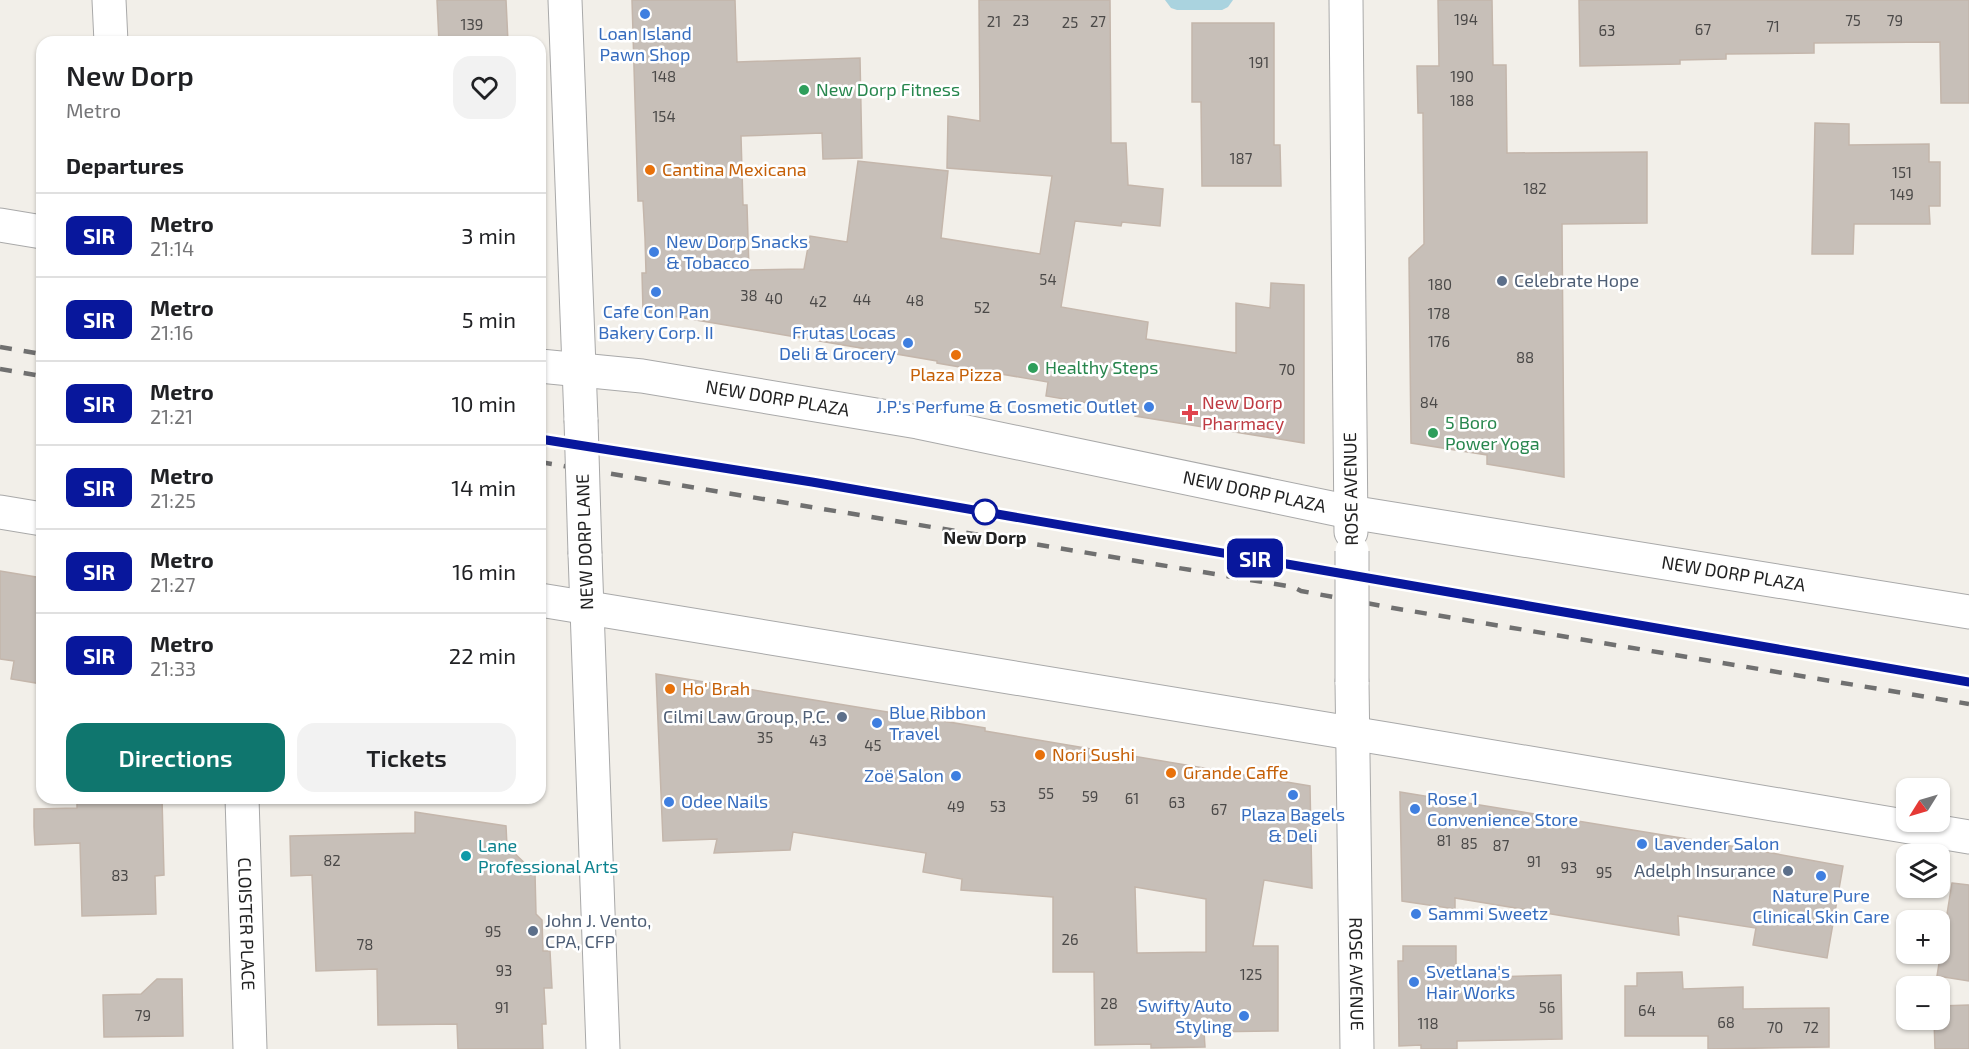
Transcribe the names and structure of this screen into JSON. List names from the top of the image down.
{
  "streets": {
    "street": [
      "NEW DORP PLAZA",
      "ROSE AVENUE",
      "NEW DORP LANE",
      "CLOISTER PLACE"
    ]
  },
  "crossings": [
    ["NEW DORP PLAZA", "ROSE AVENUE"],
    ["NEW DORP PLAZA", "NEW DORP LANE"]
  ],
  "places": {
    "other": [
      "Loan Island Pawn Shop",
      "New Dorp Fitness",
      "Cantina Mexicana",
      "New Dorp Snacks & Tobacco",
      "Celebrate Hope",
      "Cafe Con Pan Bakery Corp. II",
      "Frutas Locas Deli & Grocery",
      "Plaza Pizza",
      "Healthy Steps",
      "J.P.'s Perfume & Cosmetic Outlet",
      "5 Boro Power Yoga",
      "New Dorp",
      "Ho' Brah",
      "Cilmi Law Group, P.C.",
      "Blue Ribbon Travel",
      "Nori Sushi",
      "Grande Caffe",
      "Zoë Salon",
      "Plaza Bagels & Deli",
      "Odee Nails",
      "Rose 1 Convenience Store",
      "Lavender Salon",
      "Lane Professional Arts",
      "Adelph Insurance",
      "Nature Pure Clinical Skin Care",
      "Sammi Sweetz",
      "John J. Vento, CPA, CFP",
      "Svetlana's Hair Works",
      "Swifty Auto Styling"
    ],
    "health": ["New Dorp Pharmacy"]
  },
  "lines": ["metro line SIR"],
  "house_numbers": [
    "194",
    "23",
    "75",
    "79",
    "21",
    "27",
    "25",
    "139",
    "71",
    "67",
    "63",
    "191",
    "148",
    "190",
    "188",
    "154",
    "187",
    "151",
    "182",
    "149",
    "54",
    "180",
    "38",
    "40",
    "44",
    "48",
    "42",
    "52",
    "178",
    "176",
    "88",
    "70",
    "84",
    "35",
    "43",
    "45",
    "55",
    "59",
    "61",
    "63",
    "49",
    "53",
    "67",
    "81",
    "85",
    "87",
    "82",
    "91",
    "93",
    "95",
    "83",
    "95",
    "26",
    "78",
    "93",
    "125",
    "28",
    "91",
    "56",
    "64",
    "79",
    "68",
    "118",
    "70",
    "72"
  ],
  "north": "bottom left",
  "page": {
    "on_map": "SIR",
    "heading": [
      ["New Dorp", "Metro"],
      "Departures"
    ],
    "list": [
      {
        "mark": "SIR",
        "name": "Metro",
        "note": "21:14",
        "value": "3 min"
      },
      {
        "mark": "SIR",
        "name": "Metro",
        "note": "21:16",
        "value": "5 min"
      },
      {
        "mark": "SIR",
        "name": "Metro",
        "note": "21:21",
        "value": "10 min"
      },
      {
        "mark": "SIR",
        "name": "Metro",
        "note": "21:25",
        "value": "14 min"
      },
      {
        "mark": "SIR",
        "name": "Metro",
        "note": "21:27",
        "value": "16 min"
      },
      {
        "mark": "SIR",
        "name": "Metro",
        "note": "21:33",
        "value": "22 min"
      }
    ],
    "buttons": ["Directions", "Tickets"],
    "map_buttons": ["+", "−"]
  }
}
